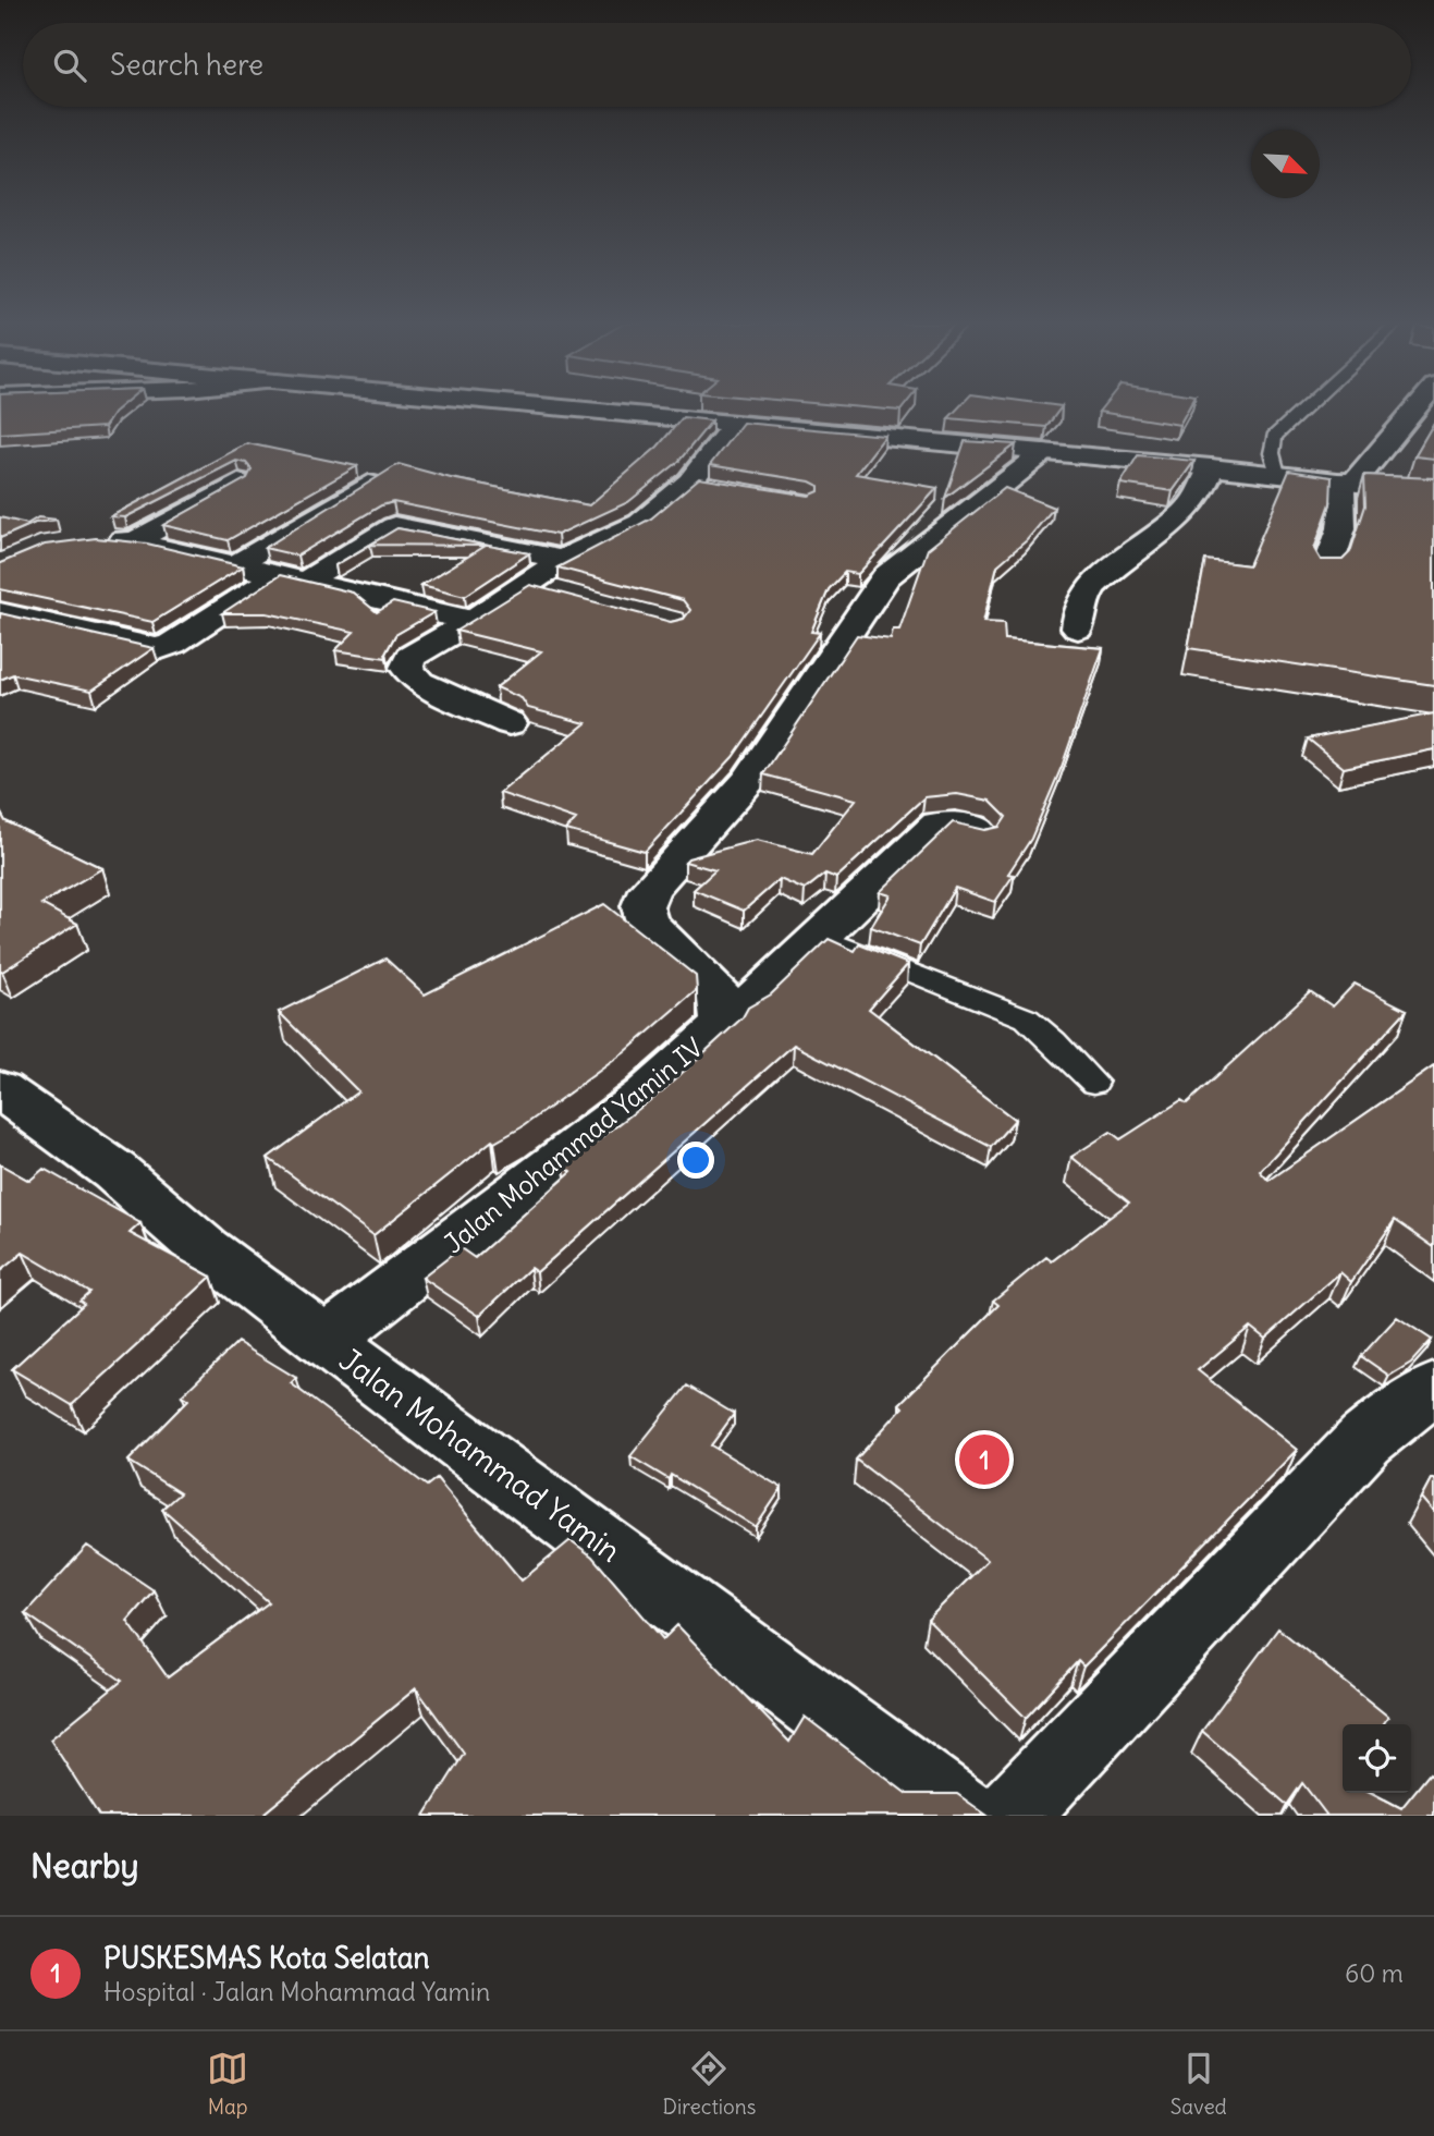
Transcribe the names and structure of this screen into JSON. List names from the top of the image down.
{
  "streets": {
    "street": ["Jalan Mohammad Yamin IV", "Jalan Mohammad Yamin"]
  },
  "crossings": [
    ["Jalan Mohammad Yamin IV", "Jalan Mohammad Yamin"]
  ],
  "north": "bottom right",
  "page": {
    "search": "Search here",
    "pins": "1",
    "heading": "Nearby",
    "list": [
      {
        "mark": "1",
        "name": "PUSKESMAS Kota Selatan",
        "note": "Hospital · Jalan Mohammad Yamin",
        "value": "60 m"
      }
    ],
    "nav": ["Map", "Directions", "Saved"]
  }
}
